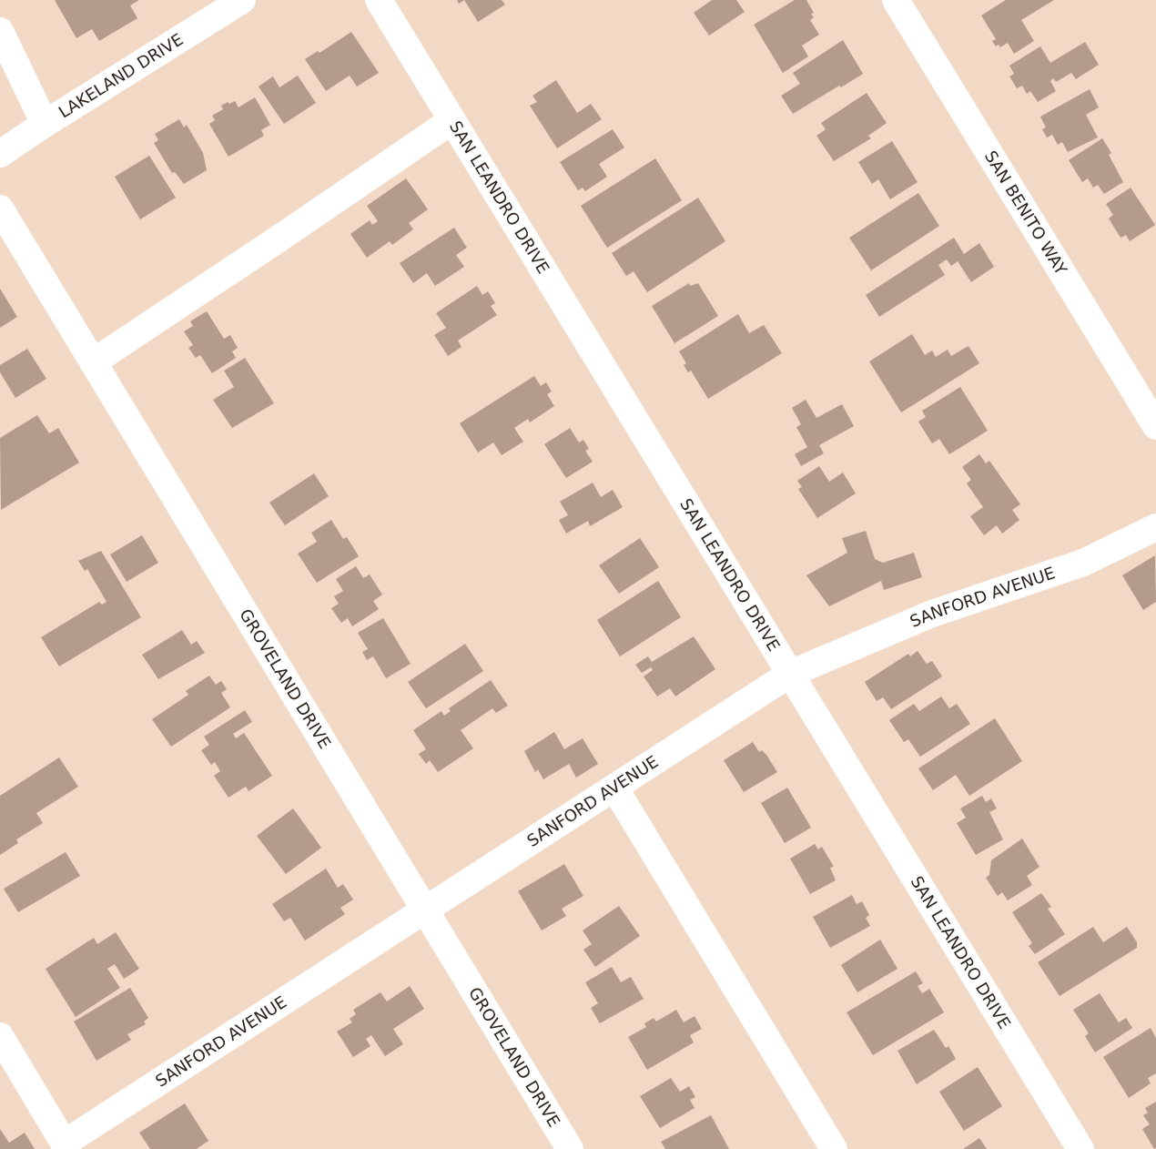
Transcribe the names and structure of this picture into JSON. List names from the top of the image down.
{
  "streets": {
    "street": [
      "LAKELAND DRIVE",
      "SAN LEANDRO DRIVE",
      "SAN BENITO WAY",
      "SANFORD AVENUE",
      "GROVELAND DRIVE"
    ]
  },
  "crossings": [
    ["SAN LEANDRO DRIVE", "SANFORD AVENUE"],
    ["SANFORD AVENUE", "GROVELAND DRIVE"]
  ]
}
